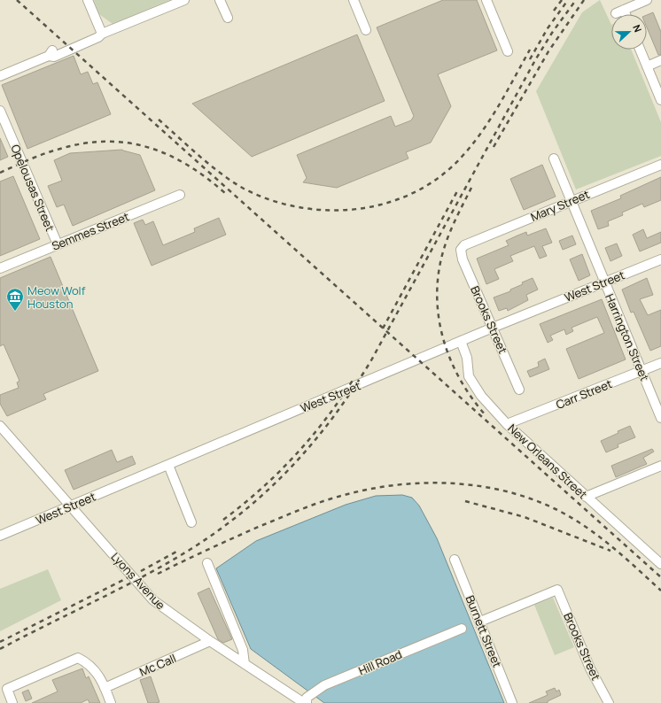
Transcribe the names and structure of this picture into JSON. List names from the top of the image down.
{
  "streets": {
    "street": [
      "Opelousas Street",
      "Mary Street",
      "Semmes Street",
      "West Street",
      "Brooks Street",
      "Harrington Street",
      "Carr Street",
      "New Orleans Street",
      "Lyons Avenue",
      "Burnett Street",
      "Hill Road",
      "Mc Call"
    ]
  },
  "crossings": [
    ["Opelousas Street", "Semmes Street"],
    ["Mary Street", "Brooks Street"],
    ["Mary Street", "Harrington Street"],
    ["West Street", "Brooks Street"],
    ["West Street", "Harrington Street"],
    ["West Street", "New Orleans Street"],
    ["West Street", "Lyons Avenue"],
    ["Brooks Street", "Burnett Street"],
    ["Harrington Street", "Carr Street"],
    ["Carr Street", "New Orleans Street"],
    ["Lyons Avenue", "Hill Road"],
    ["Lyons Avenue", "Mc Call"]
  ],
  "places": {
    "museum": ["Meow Wolf Houston"]
  },
  "north": "right"
}
